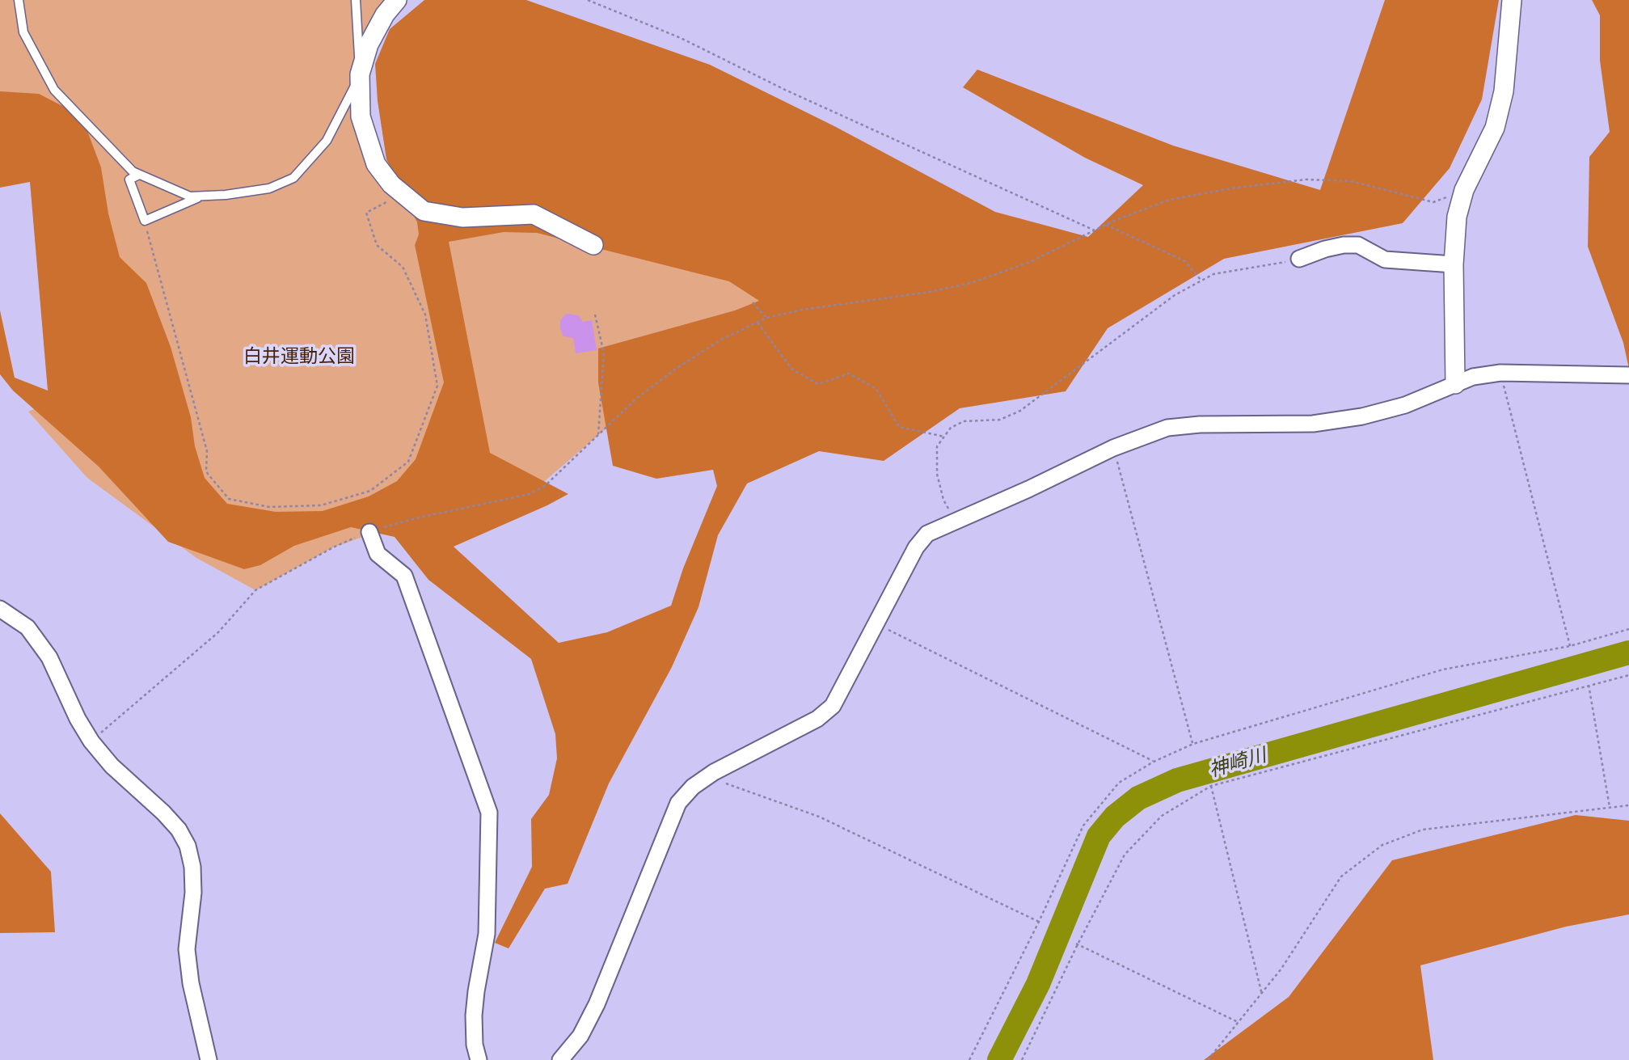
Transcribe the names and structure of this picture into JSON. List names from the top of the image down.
{
  "water": ["神崎川"],
  "parks": ["白井運動公園"]
}
